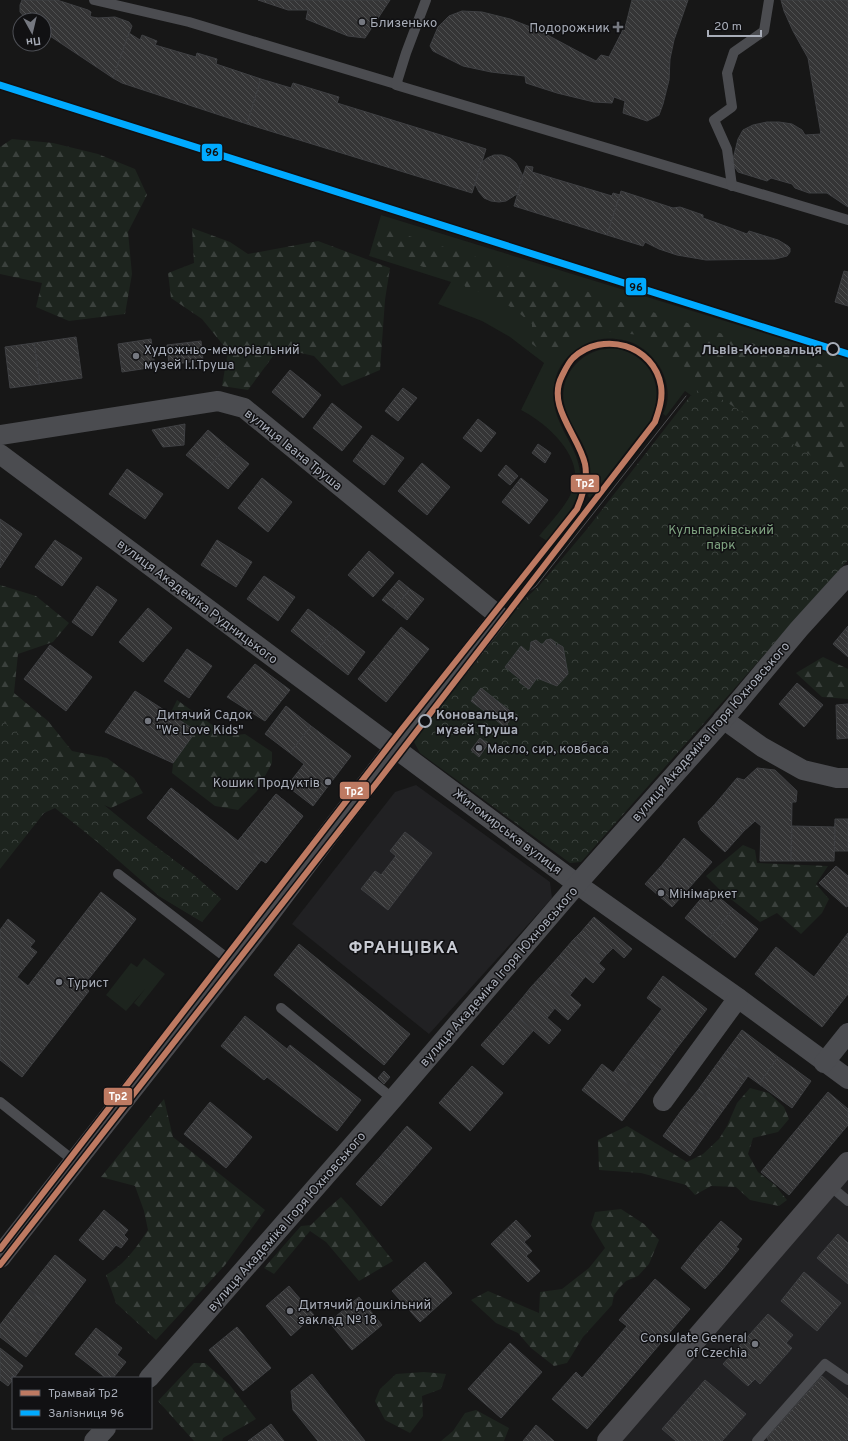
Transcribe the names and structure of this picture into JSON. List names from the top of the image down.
{
  "streets": {
    "street": [
      "вулиця Івана Труша",
      "вулиця Академіка Рудницького",
      "вулиця Академіка Ігоря Юхновського",
      "Житомирська вулиця"
    ]
  },
  "crossings": [
    ["вулиця Івана Труша", "вулиця Академіка Рудницького"],
    ["вулиця Івана Труша", "Житомирська вулиця"],
    ["вулиця Академіка Рудницького", "Житомирська вулиця"],
    ["вулиця Академіка Ігоря Юхновського", "Житомирська вулиця"]
  ],
  "districts": ["ФРАНЦІВКА"],
  "parks": ["Кульпарківський парк"],
  "places": {
    "other": [
      "Близенько",
      "Львів-Коновальця",
      "Художньо-меморіальний музей І.І.Труша",
      "Дитячий Садок \"We Love Kids\"",
      "Коновальця, музей Труша",
      "Масло, сир, ковбаса",
      "Кошик Продуктів",
      "Мінімаркет",
      "Турист",
      "Дитячий дошкільний заклад № 18",
      "Consulate General of Czechia"
    ],
    "health": ["Подорожник"]
  },
  "lines": ["rail line 96", "tram line Тр2"],
  "legend": ["Трамвай Тр2", "Залізниця 96"],
  "scale_bar": "20 m",
  "north": "bottom"
}
